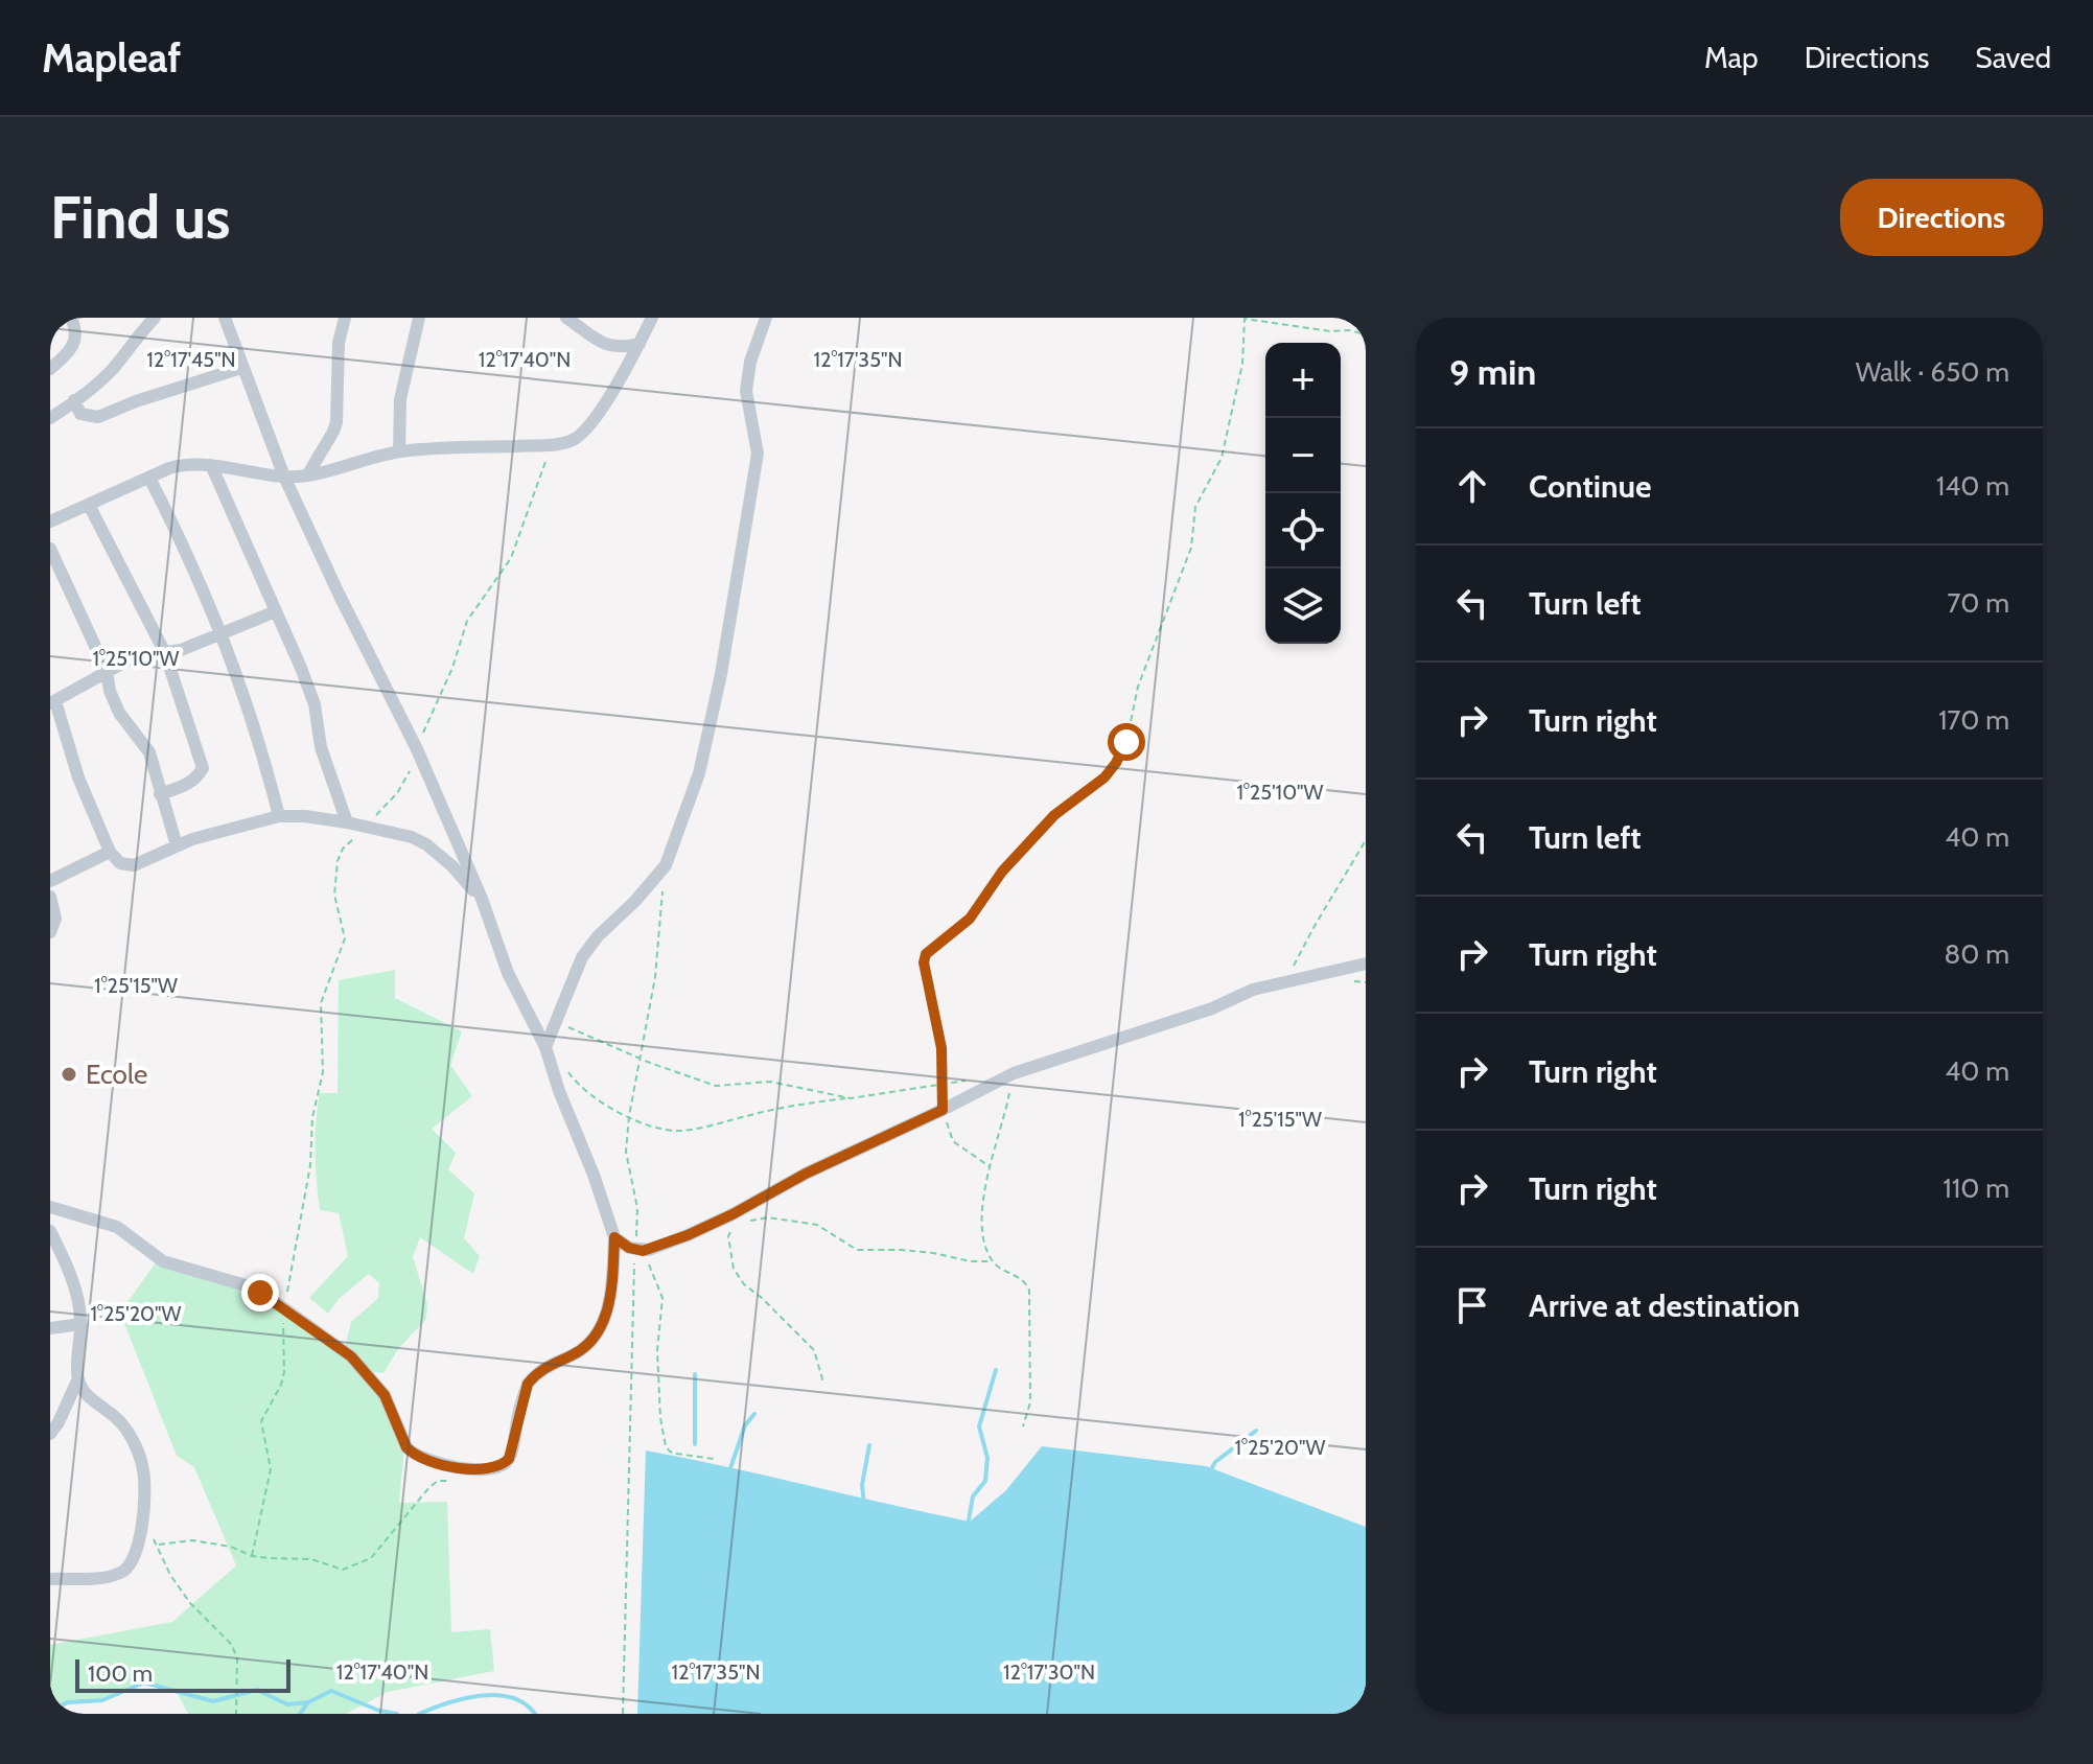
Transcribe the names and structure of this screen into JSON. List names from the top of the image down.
{
  "places": ["Ecole"],
  "scale_bar": "100 m",
  "page": {
    "header": "Mapleaf",
    "nav": ["Map", "Directions", "Saved"],
    "buttons": "Directions",
    "title": "Find us",
    "heading": ["9 min", "Walk · 650 m"],
    "map_buttons": ["+", "−"],
    "list": [
      ["Continue", "140 m"],
      ["Turn left", "70 m"],
      ["Turn right", "170 m"],
      ["Turn left", "40 m"],
      ["Turn right", "80 m"],
      ["Turn right", "40 m"],
      ["Turn right", "110 m"],
      "Arrive at destination"
    ],
    "scale": "100 m"
  },
  "coordinates": [
    "12°17'45\"N",
    "12°17'40\"N",
    "12°17'35\"N",
    "1°25'10\"W",
    "1°25'15\"W",
    "1°25'20\"W",
    "12°17'30\"N"
  ]
}
